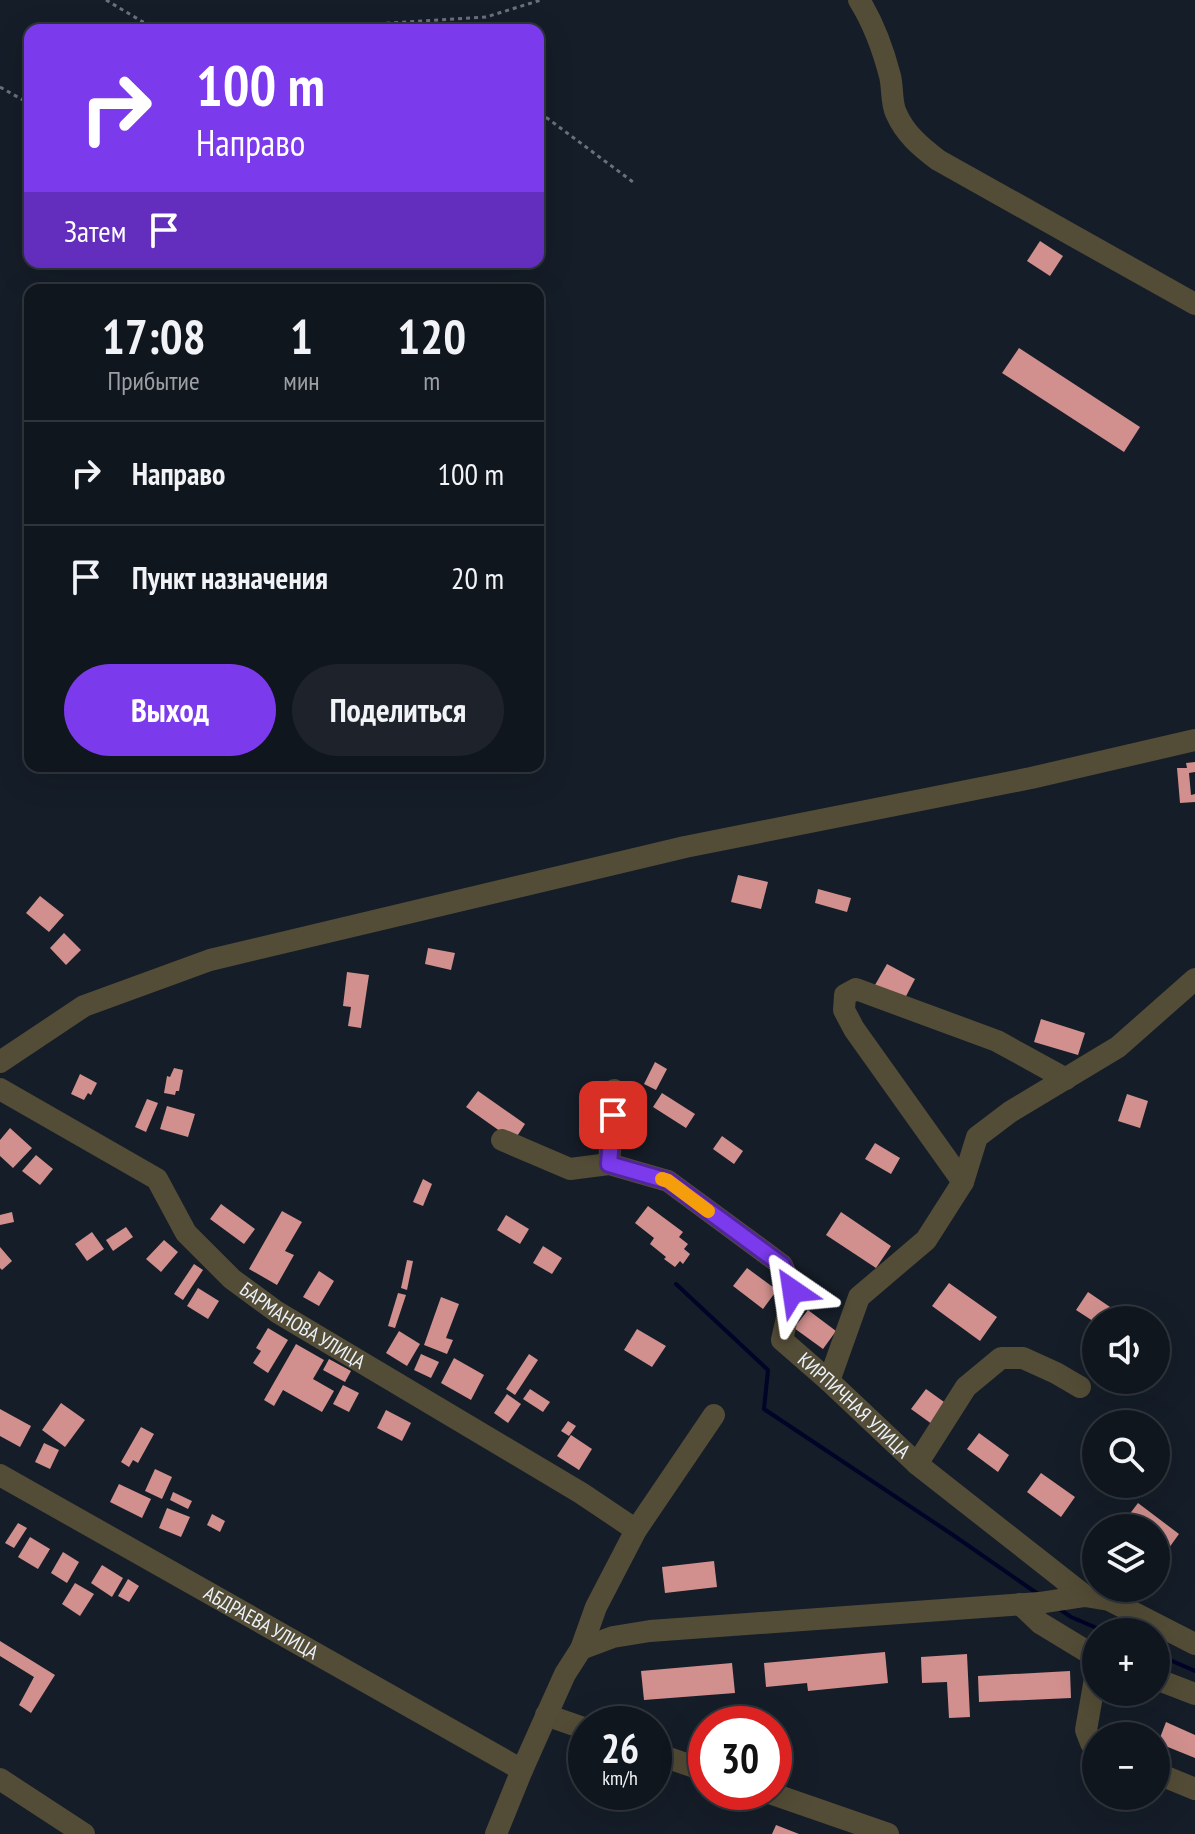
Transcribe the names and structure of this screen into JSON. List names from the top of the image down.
{
  "streets": {
    "street": ["БАРМАНОВА УЛИЦА", "КИРПИЧНАЯ УЛИЦА", "АБДРАЕВА УЛИЦА"]
  },
  "page": {
    "turn": ["100 m", "Направо"],
    "then": "Затем",
    "eta": [
      "17:08",
      "Прибытие",
      "1",
      "мин",
      "120",
      "m"
    ],
    "list": [
      {
        "name": "Направо",
        "value": "100 m"
      },
      {
        "name": "Пункт назначения",
        "value": "20 m"
      }
    ],
    "buttons": ["Выход", "Поделиться"],
    "map_buttons": ["+", "−"],
    "speed": "26 km/h",
    "limit": "30"
  }
}
